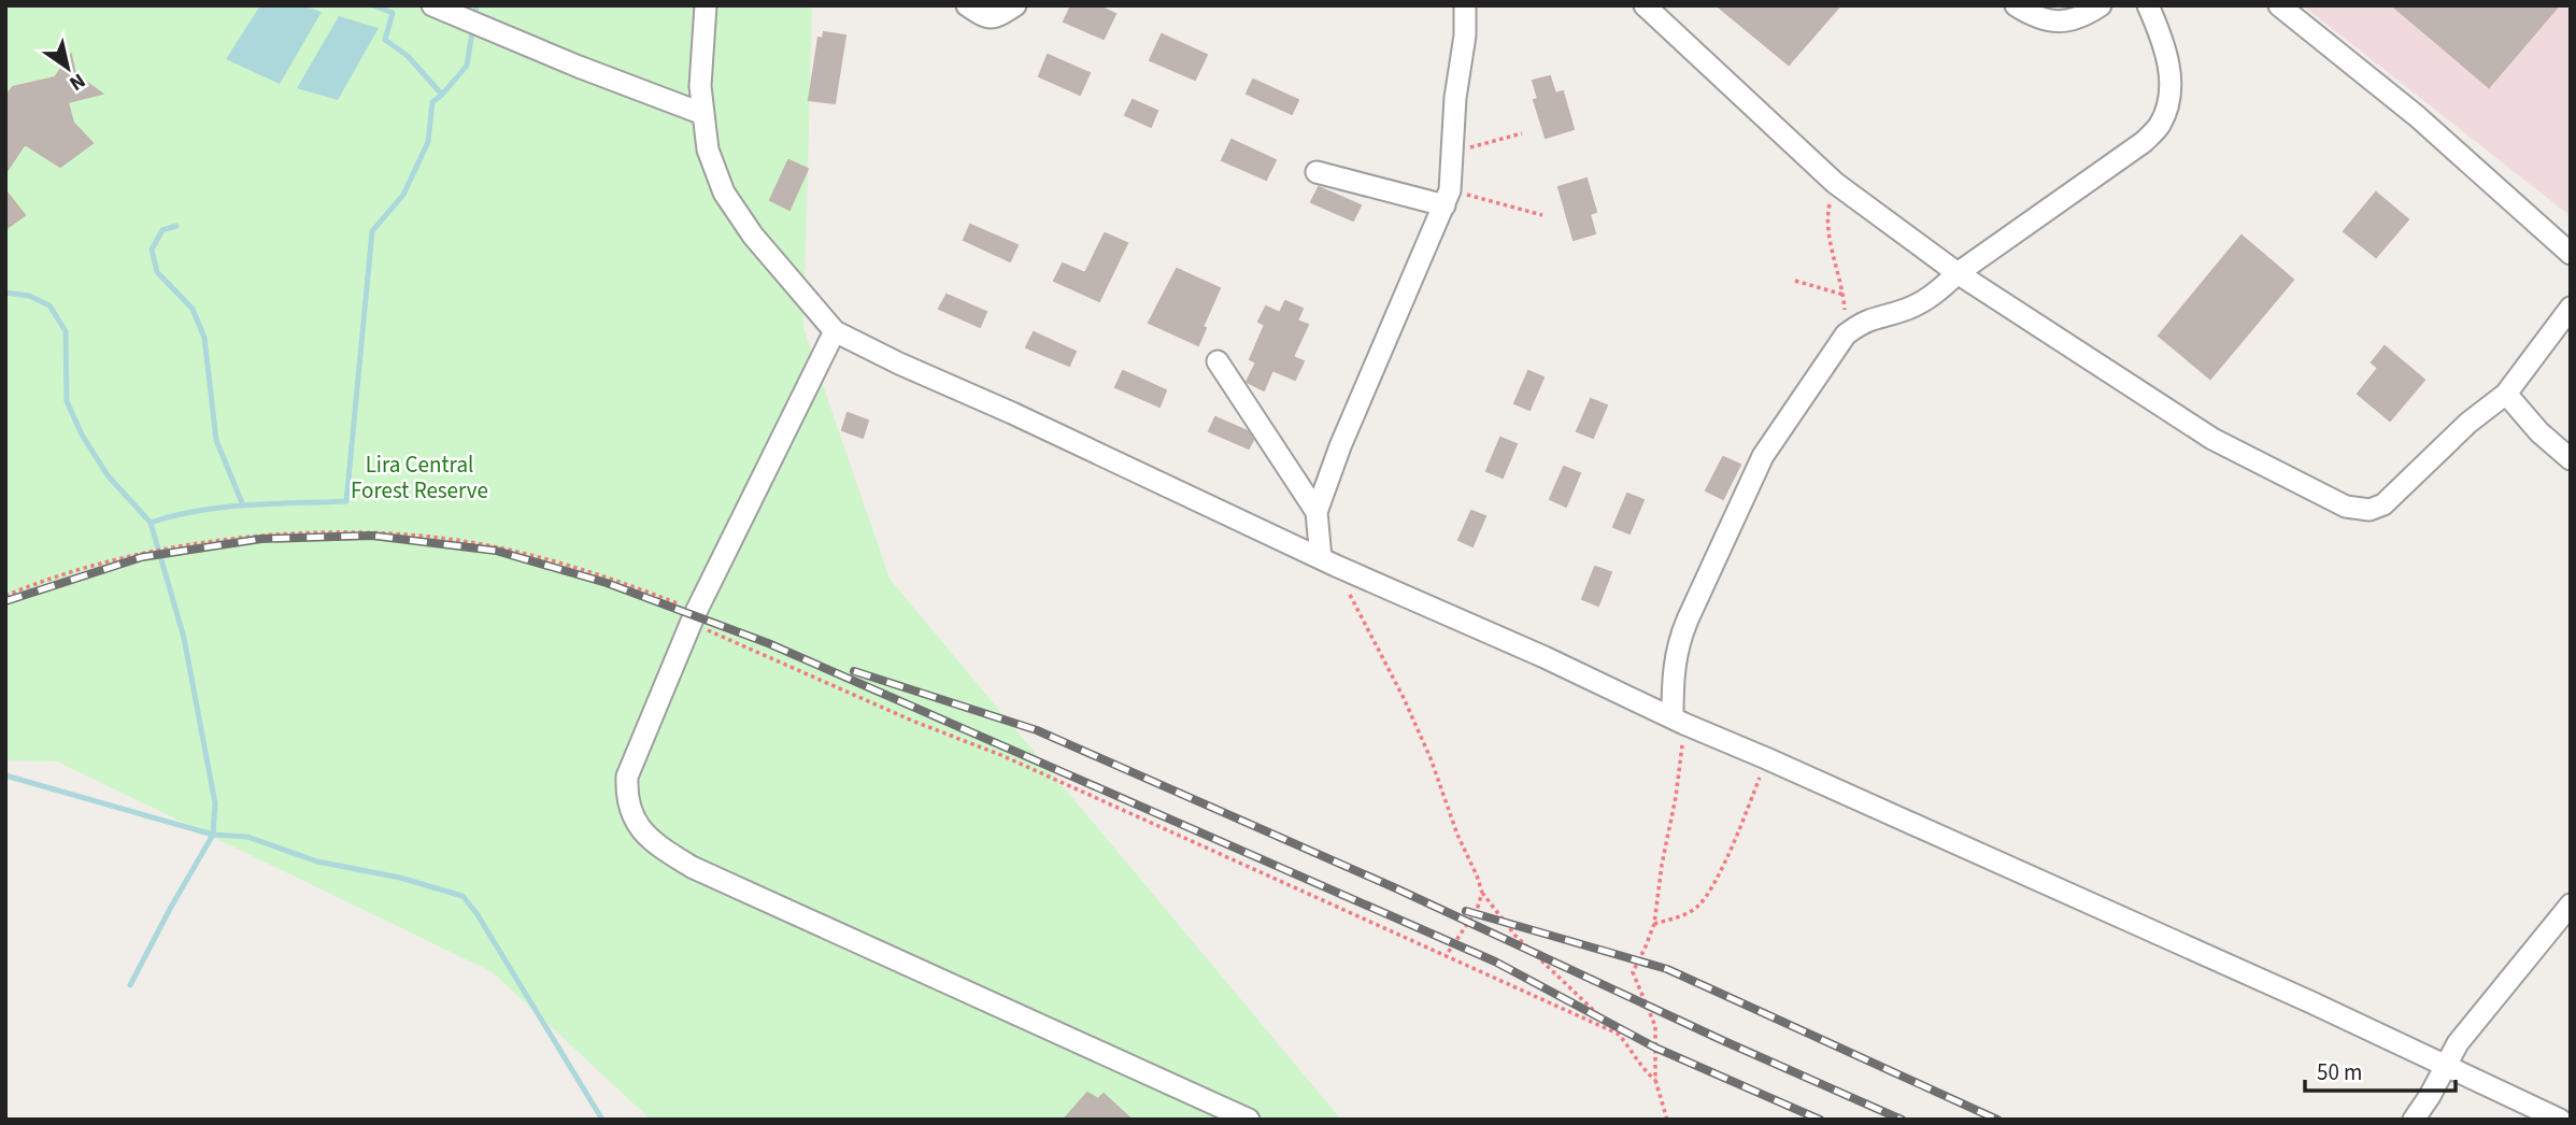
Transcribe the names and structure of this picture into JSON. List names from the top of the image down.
{
  "parks": ["Lira Central Forest Reserve"],
  "scale_bar": "50 m",
  "north": "bottom right"
}
